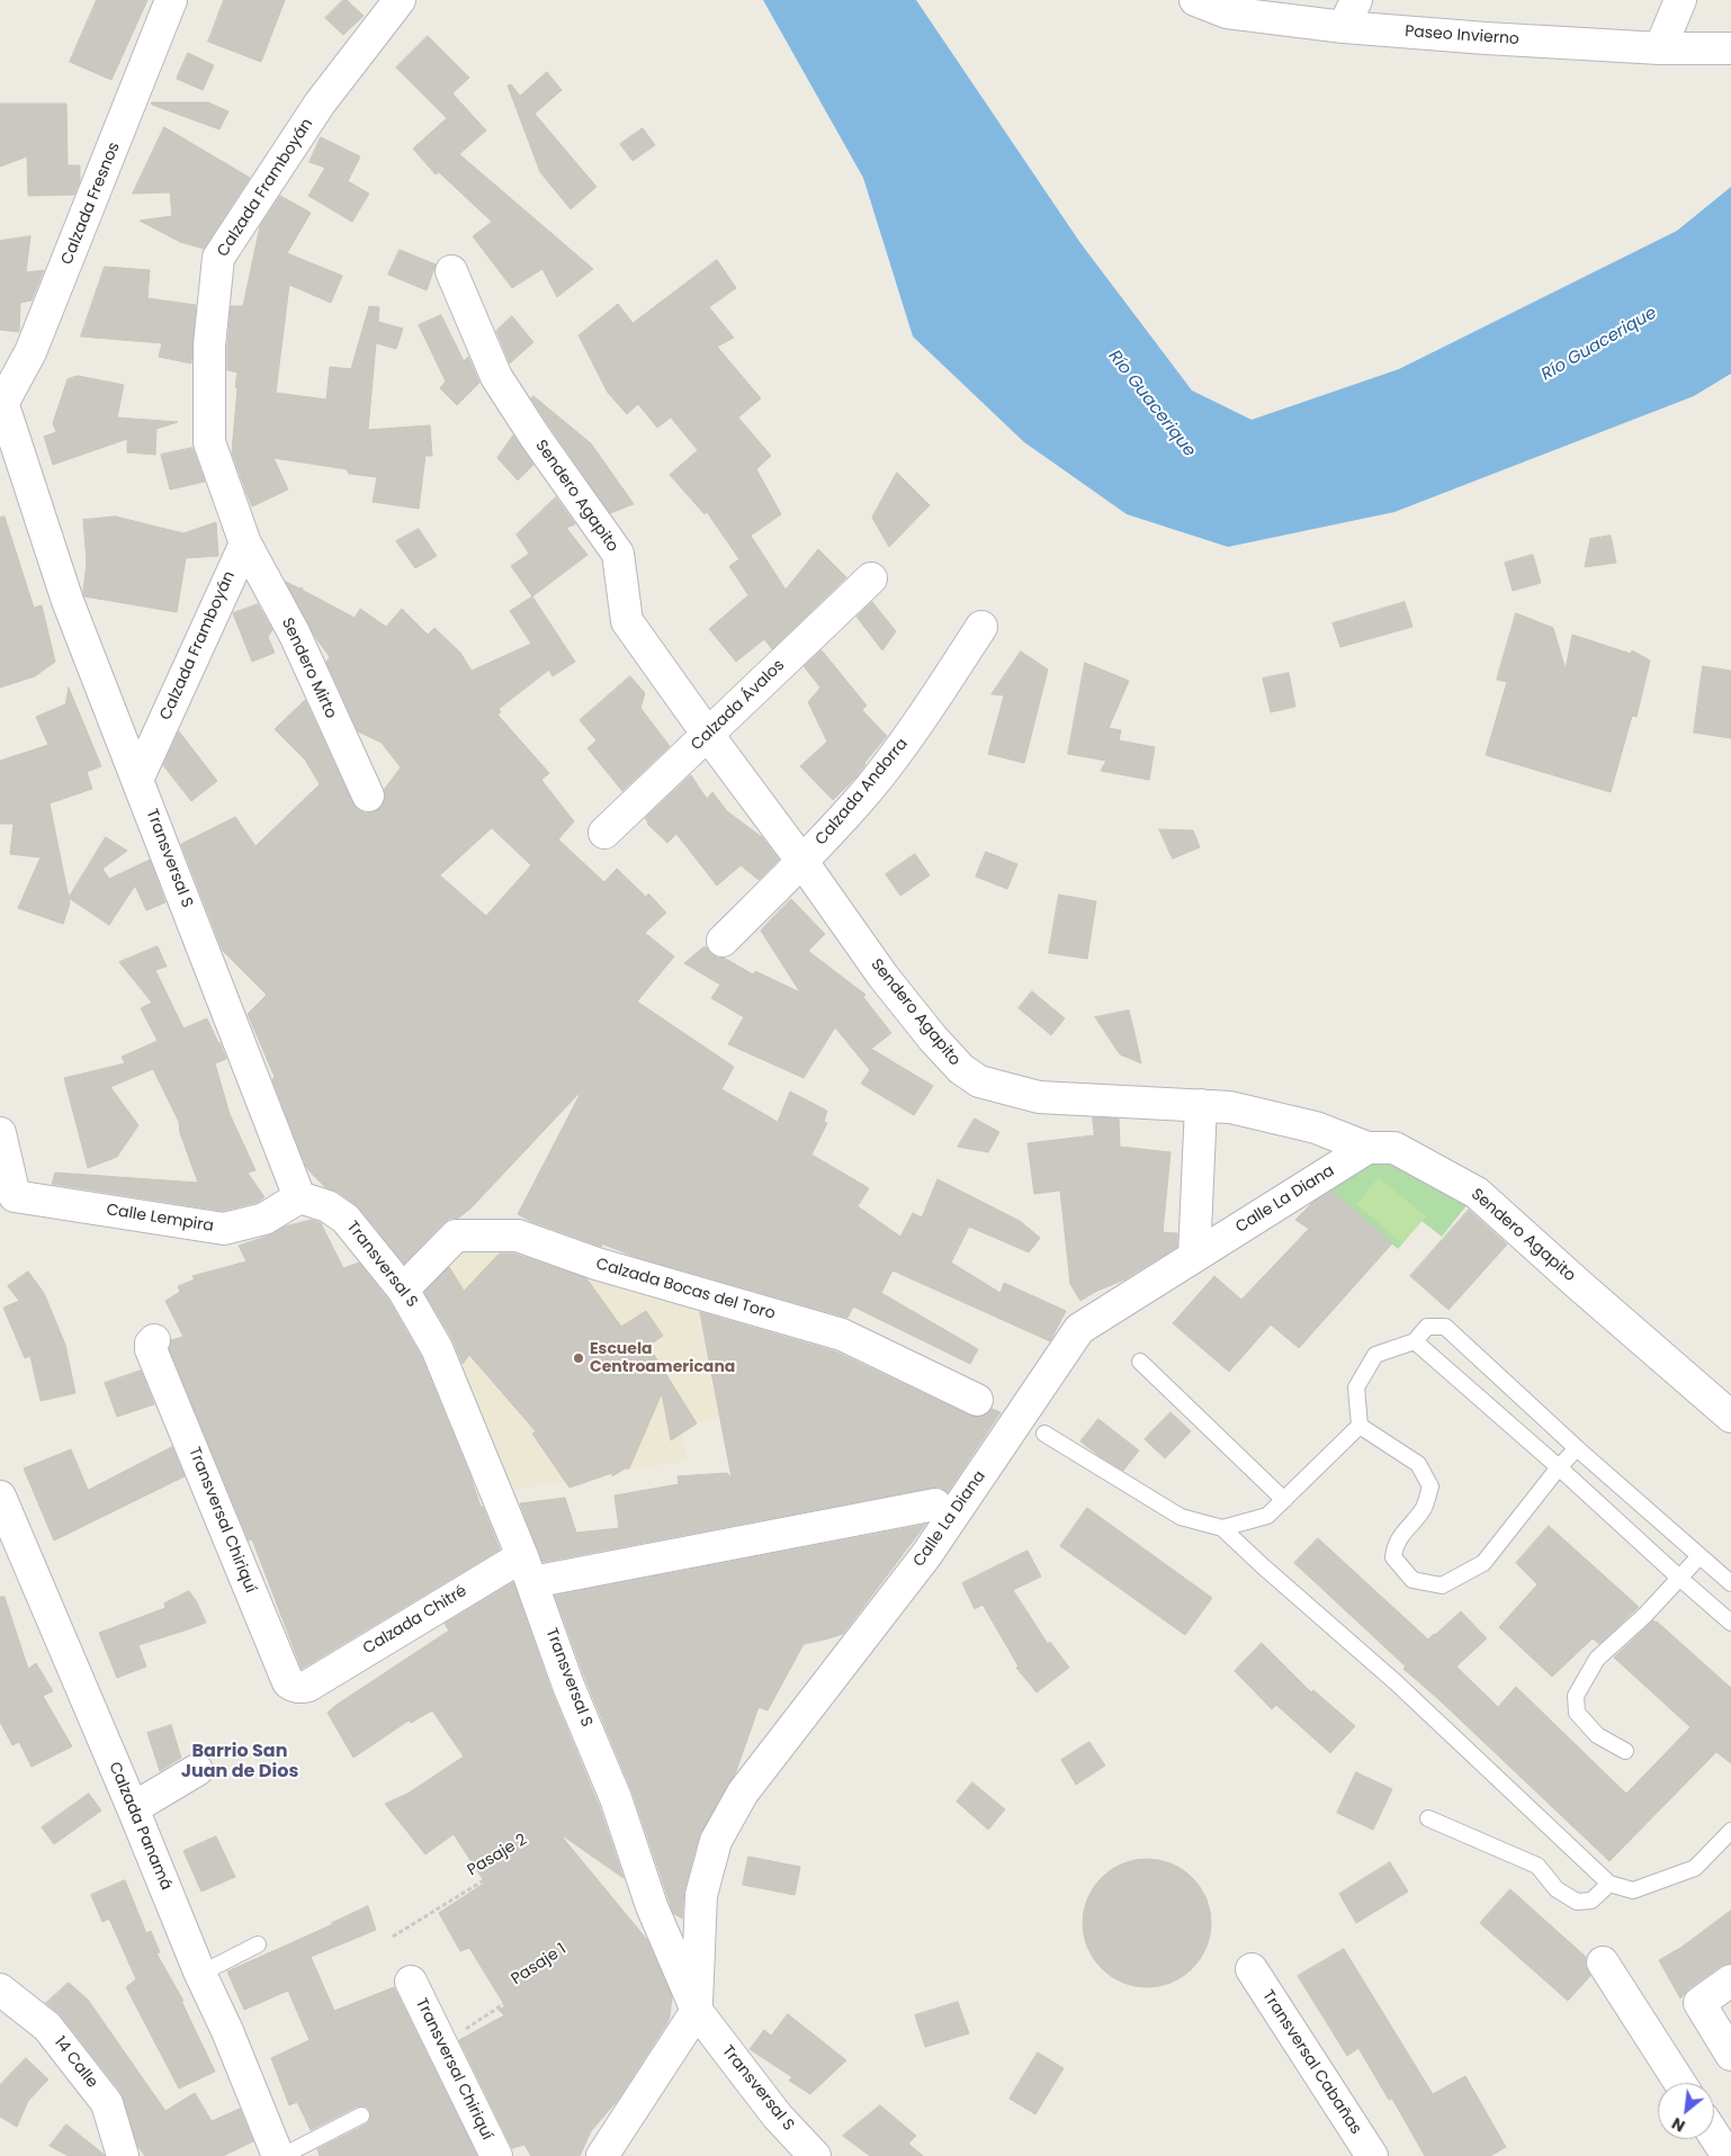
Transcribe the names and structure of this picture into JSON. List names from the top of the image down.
{
  "streets": {
    "street": [
      "Paseo Invierno",
      "Calzada Framboyán",
      "Calzada Fresnos",
      "Sendero Agapito",
      "Sendero Mirto",
      "Calzada Ávalos",
      "Calzada Andorra",
      "Transversal S",
      "Calle La Diana",
      "Calle Lempira",
      "Calzada Bocas del Toro",
      "Transversal Chiriquí",
      "Calzada Chitré",
      "Calzada Panamá",
      "14 Calle",
      "Transversal Cabañas"
    ],
    "path": ["Pasaje 2", "Pasaje 1"]
  },
  "crossings": [
    ["Calzada Framboyán", "Sendero Mirto"],
    ["Calzada Framboyán", "Transversal S"],
    ["Calzada Fresnos", "Transversal S"],
    ["Sendero Agapito", "Calzada Ávalos"],
    ["Sendero Agapito", "Calzada Andorra"],
    ["Sendero Agapito", "Calle La Diana"],
    ["Transversal S", "Calle La Diana"],
    ["Transversal S", "Calle Lempira"],
    ["Transversal S", "Calzada Bocas del Toro"],
    ["Transversal S", "Calzada Chitré"],
    ["Transversal S", "Pasaje 2"],
    ["Transversal S", "Pasaje 1"],
    ["Transversal Chiriquí", "Calzada Chitré"],
    ["Transversal Chiriquí", "Pasaje 1"]
  ],
  "districts": ["Barrio San Juan de Dios"],
  "water": ["Río Guacerique"],
  "places": ["Escuela Centroamericana"],
  "north": "bottom left"
}
